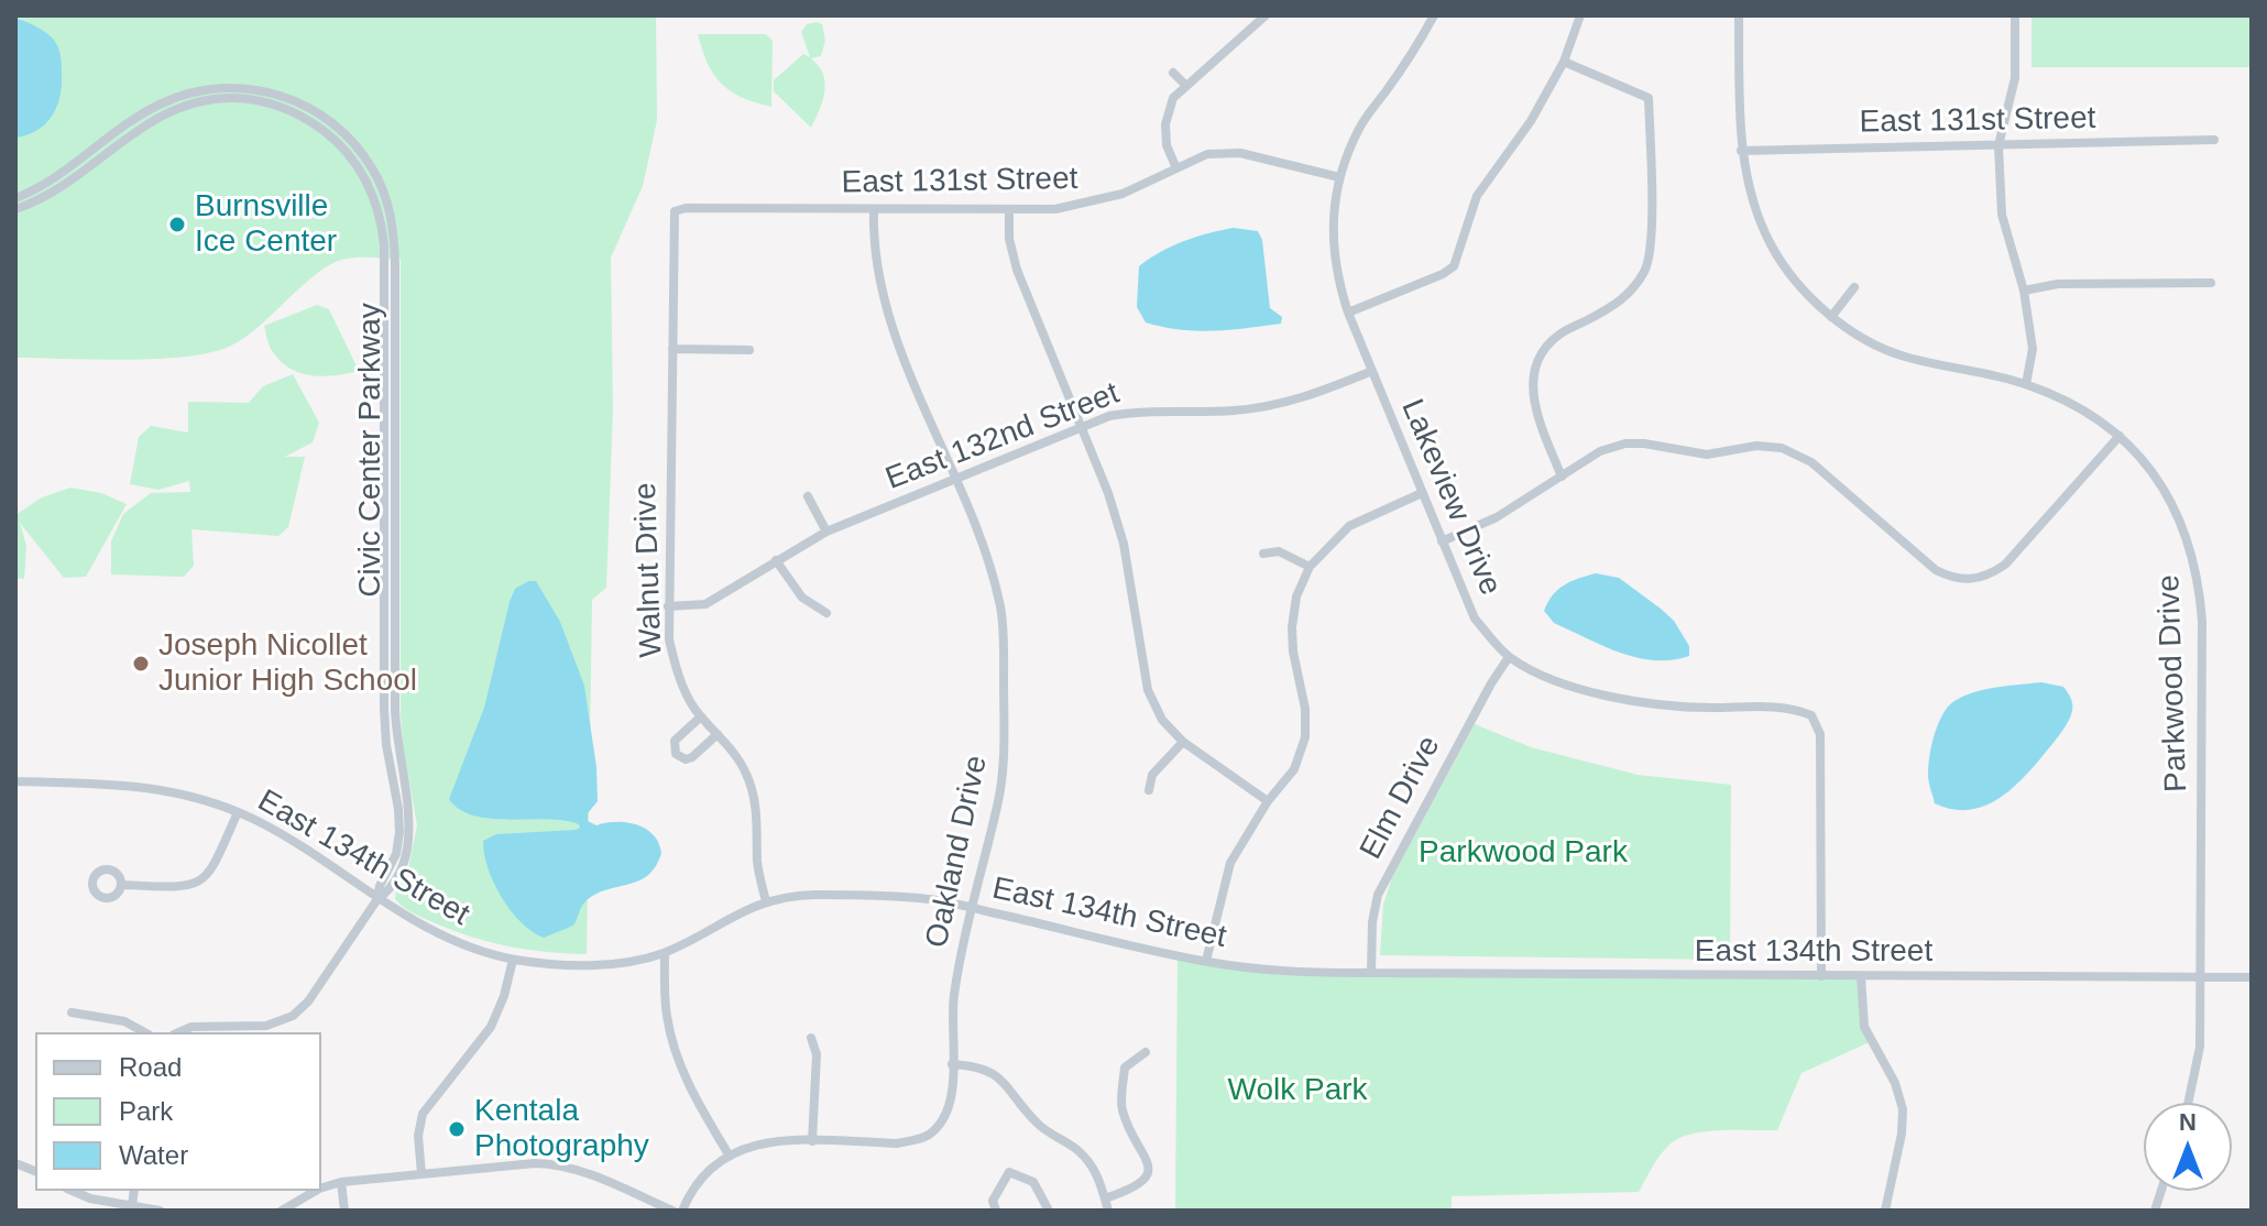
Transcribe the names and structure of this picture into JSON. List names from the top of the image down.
{
  "streets": {
    "street": [
      "East 131st Street",
      "East 132nd Street",
      "Civic Center Parkway",
      "Lakeview Drive",
      "Walnut Drive",
      "Parkwood Drive",
      "Elm Drive",
      "Oakland Drive",
      "East 134th Street"
    ]
  },
  "crossings": [
    ["East 131st Street", "Lakeview Drive"],
    ["East 131st Street", "Walnut Drive"],
    ["East 131st Street", "Parkwood Drive"],
    ["East 131st Street", "Oakland Drive"],
    ["East 132nd Street", "Lakeview Drive"],
    ["East 132nd Street", "Walnut Drive"],
    ["East 132nd Street", "Oakland Drive"],
    ["Civic Center Parkway", "East 134th Street"],
    ["Lakeview Drive", "Elm Drive"],
    ["Lakeview Drive", "East 134th Street"],
    ["Walnut Drive", "East 134th Street"],
    ["Parkwood Drive", "East 134th Street"],
    ["Elm Drive", "East 134th Street"],
    ["Oakland Drive", "East 134th Street"]
  ],
  "parks": ["Parkwood Park", "Wolk Park"],
  "places": ["Burnsville Ice Center", "Joseph Nicollet Junior High School", "Kentala Photography"],
  "legend": ["Road", "Park", "Water"],
  "north": "top"
}
